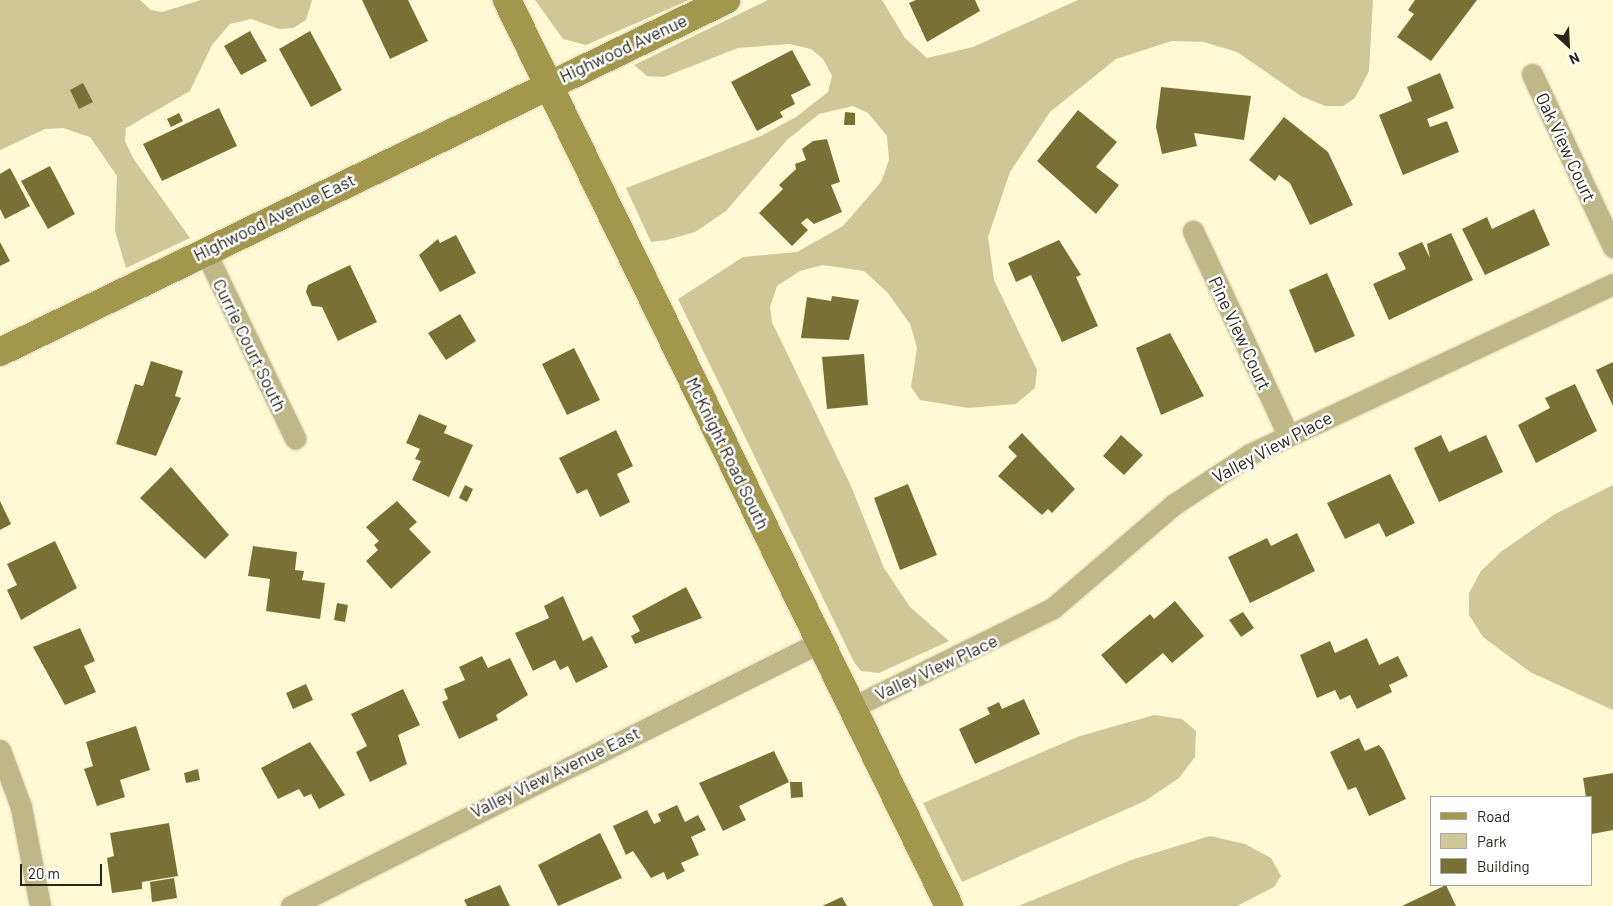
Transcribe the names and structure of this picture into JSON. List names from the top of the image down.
{
  "streets": {
    "street": [
      "Highwood Avenue",
      "Oak View Court",
      "Highwood Avenue East",
      "Pine View Court",
      "Currie Court South",
      "Valley View Place",
      "McKnight Road South",
      "Valley View Avenue East"
    ]
  },
  "crossings": [
    ["Highwood Avenue", "Highwood Avenue East"],
    ["Highwood Avenue", "McKnight Road South"],
    ["Highwood Avenue East", "Currie Court South"],
    ["Highwood Avenue East", "McKnight Road South"],
    ["Pine View Court", "Valley View Place"],
    ["Valley View Place", "McKnight Road South"],
    ["McKnight Road South", "Valley View Avenue East"]
  ],
  "legend": ["Road", "Park", "Building"],
  "scale_bar": "20 m",
  "north": "bottom right"
}
